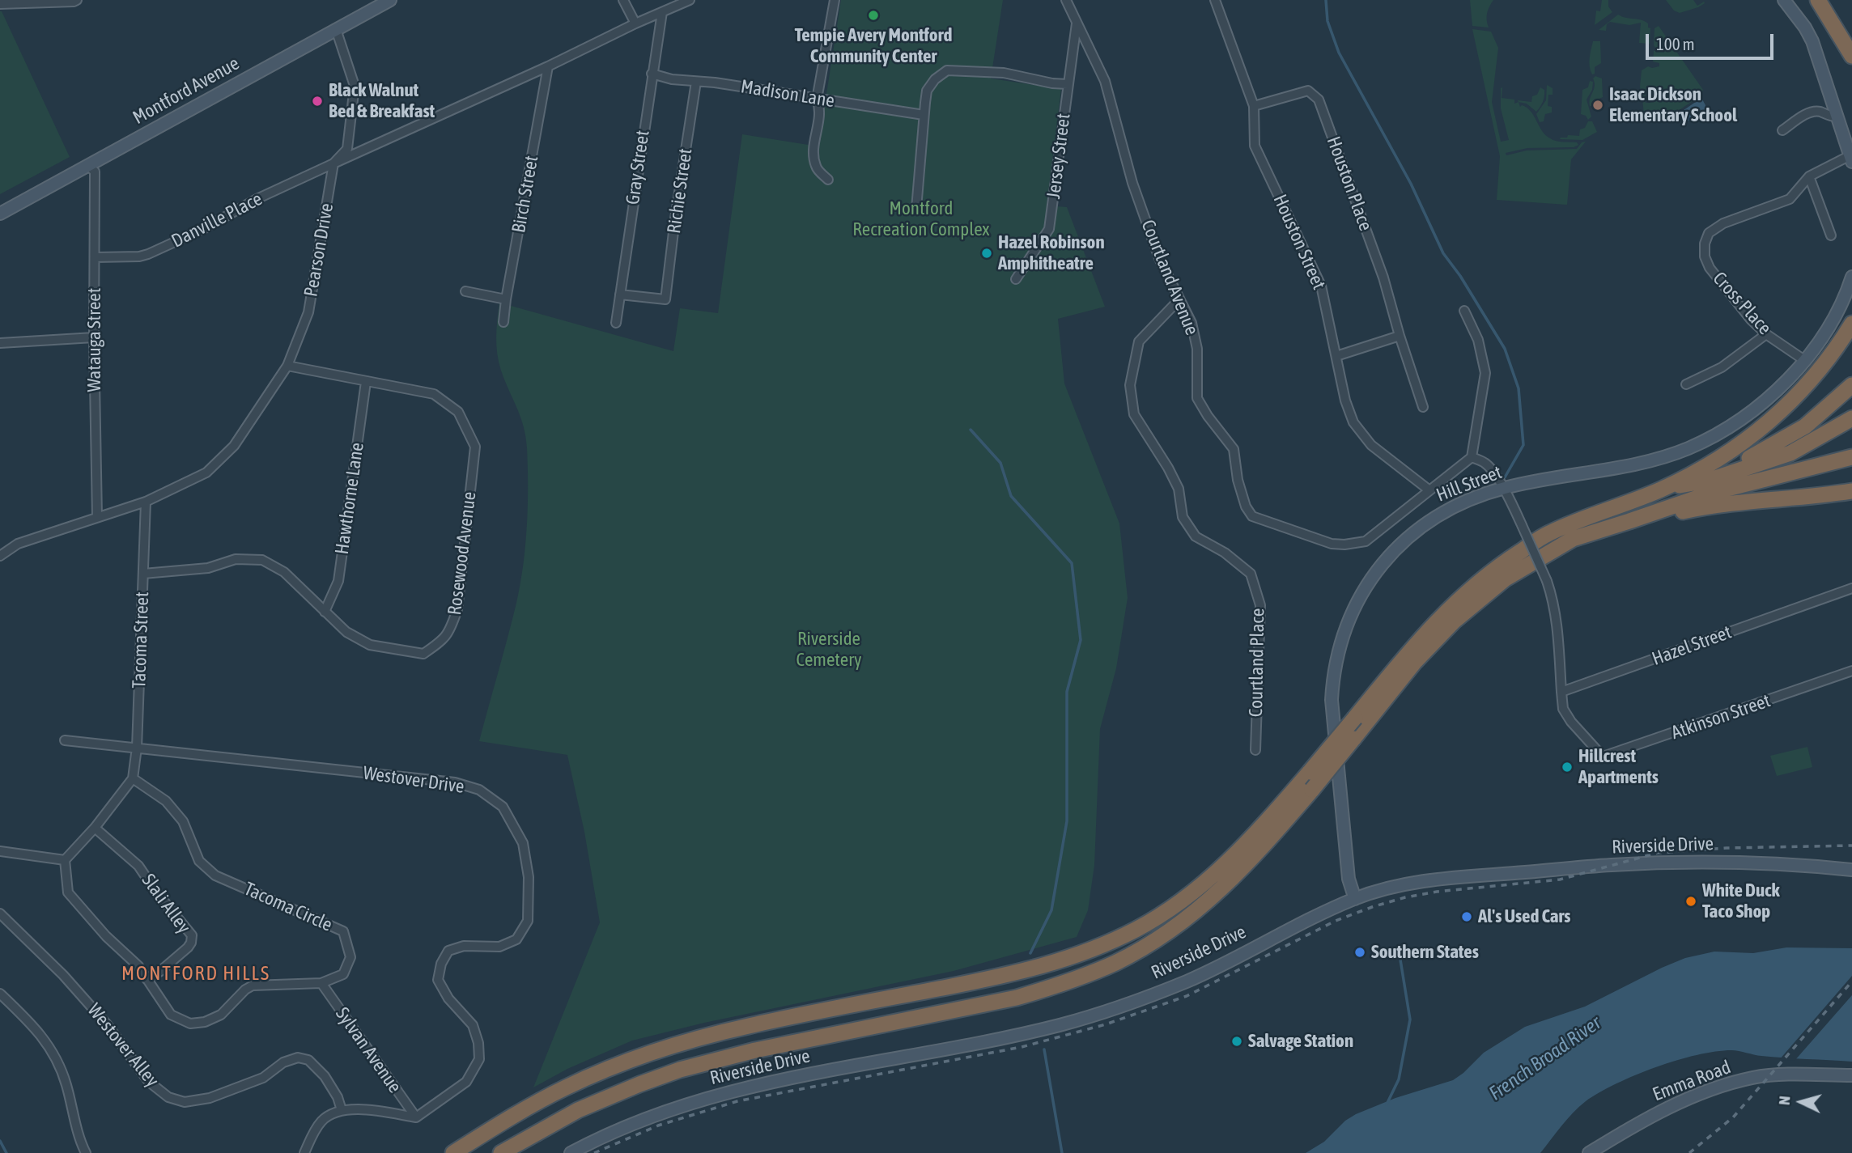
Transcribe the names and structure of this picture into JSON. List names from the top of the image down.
{
  "streets": {
    "main road": [
      "Montford Avenue",
      "Hill Street",
      "Riverside Drive",
      "Emma Road"
    ],
    "street": [
      "Madison Lane",
      "Jersey Street",
      "Gray Street",
      "Houston Place",
      "Richie Street",
      "Birch Street",
      "Danville Place",
      "Houston Street",
      "Pearson Drive",
      "Courtland Avenue",
      "Cross Place",
      "Watauga Street",
      "Hawthorne Lane",
      "Rosewood Avenue",
      "Tacoma Street",
      "Hazel Street",
      "Courtland Place",
      "Atkinson Street",
      "Westover Drive",
      "Slali Alley",
      "Tacoma Circle",
      "Westover Alley",
      "Sylvan Avenue"
    ]
  },
  "crossings": [
    ["Montford Avenue", "Watauga Street"],
    ["Madison Lane", "Gray Street"],
    ["Madison Lane", "Richie Street"],
    ["Jersey Street", "Courtland Avenue"],
    ["Gray Street", "Richie Street"],
    ["Houston Place", "Houston Street"],
    ["Danville Place", "Pearson Drive"],
    ["Danville Place", "Watauga Street"],
    ["Houston Street", "Courtland Avenue"],
    ["Pearson Drive", "Watauga Street"],
    ["Pearson Drive", "Rosewood Avenue"],
    ["Pearson Drive", "Tacoma Street"],
    ["Courtland Avenue", "Courtland Place"],
    ["Cross Place", "Hill Street"],
    ["Hill Street", "Riverside Drive"],
    ["Hawthorne Lane", "Rosewood Avenue"],
    ["Rosewood Avenue", "Tacoma Street"],
    ["Tacoma Street", "Westover Drive"],
    ["Tacoma Street", "Tacoma Circle"],
    ["Hazel Street", "Atkinson Street"],
    ["Westover Drive", "Sylvan Avenue"],
    ["Slali Alley", "Tacoma Circle"],
    ["Tacoma Circle", "Sylvan Avenue"]
  ],
  "districts": ["MONTFORD HILLS"],
  "water": ["French Broad River"],
  "parks": ["Montford Recreation Complex", "Riverside Cemetery"],
  "places": [
    "Tempie Avery Montford Community Center",
    "Black Walnut Bed & Breakfast",
    "Isaac Dickson Elementary School",
    "Hazel Robinson Amphitheatre",
    "Hillcrest Apartments",
    "White Duck Taco Shop",
    "Al's Used Cars",
    "Southern States",
    "Salvage Station"
  ],
  "scale_bar": "100 m",
  "north": "left"
}
